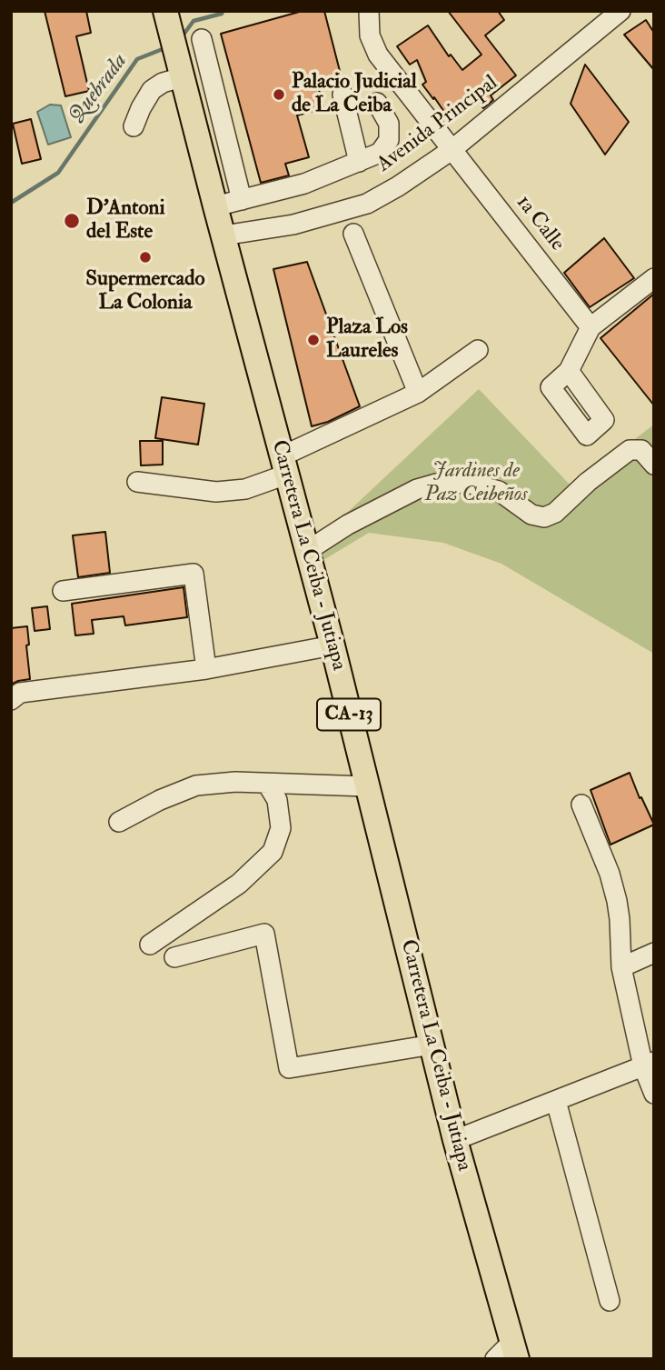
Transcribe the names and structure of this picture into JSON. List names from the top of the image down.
{
  "streets": {
    "main road": ["Carretera La Ceiba - Jutiapa", "CA-13"],
    "street": ["Avenida Principal", "1a Calle"]
  },
  "crossings": [
    ["Avenida Principal", "1a Calle"],
    ["Avenida Principal", "Carretera La Ceiba - Jutiapa"]
  ],
  "water": ["Quebrada"],
  "parks": ["Jardines de Paz Ceibeños"],
  "places": [
    "Palacio Judicial de La Ceiba",
    "D’Antoni del Este",
    "Supermercado La Colonia",
    "Plaza Los Laureles"
  ]
}
